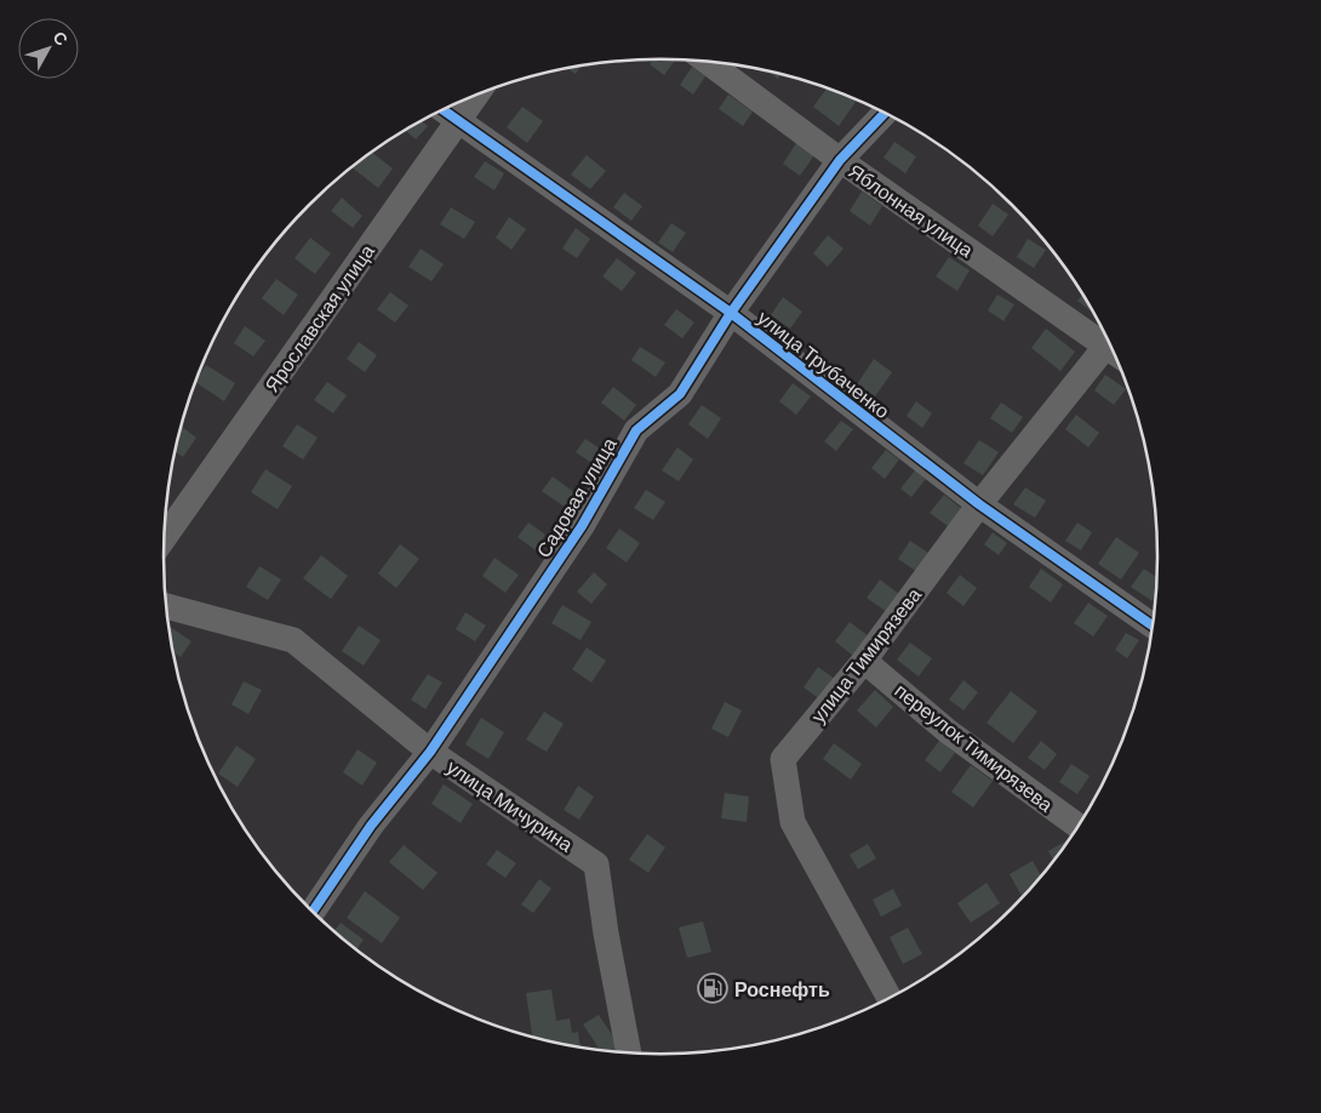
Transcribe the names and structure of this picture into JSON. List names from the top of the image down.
{
  "streets": {
    "street": [
      "Яблонная улица",
      "Ярославская улица",
      "улица Трубаченко",
      "Садовая улица",
      "улица Тимирязева",
      "переулок Тимирязева",
      "улица Мичурина"
    ]
  },
  "crossings": [
    ["Яблонная улица", "Садовая улица"],
    ["Ярославская улица", "улица Трубаченко"],
    ["улица Трубаченко", "Садовая улица"],
    ["улица Трубаченко", "улица Тимирязева"],
    ["Садовая улица", "улица Мичурина"],
    ["улица Тимирязева", "переулок Тимирязева"]
  ],
  "places": {
    "fuel station": ["Роснефть"]
  },
  "north": "top right"
}
